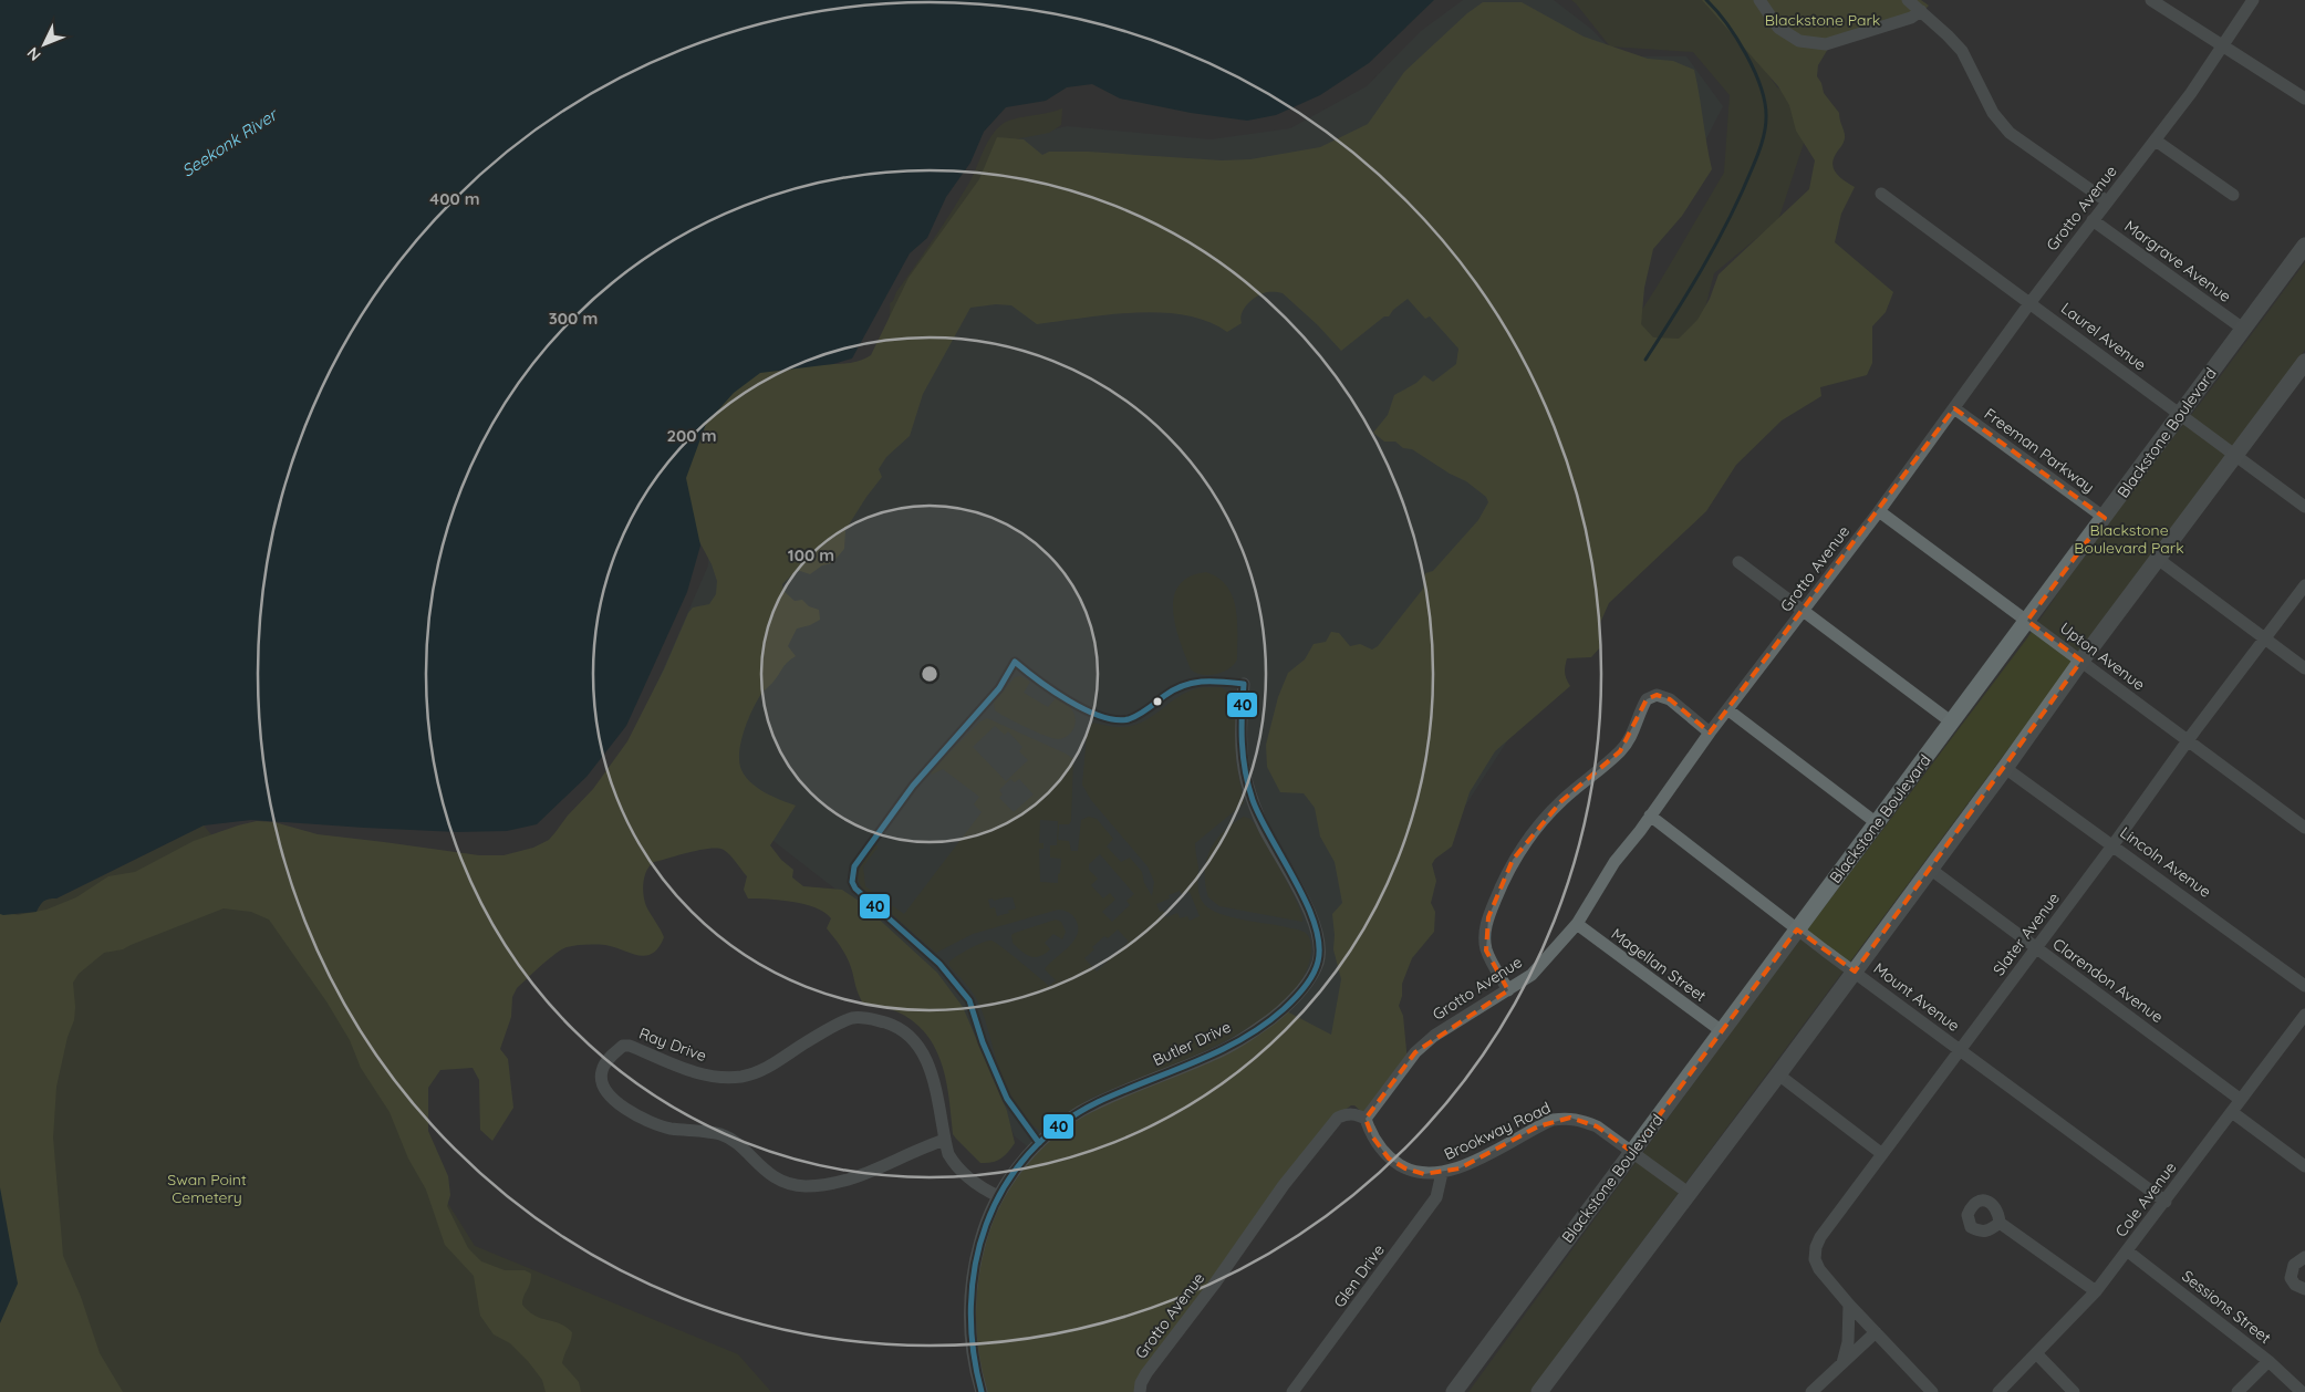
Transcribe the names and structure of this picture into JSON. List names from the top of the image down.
{
  "streets": {
    "main road": ["Blackstone Boulevard"],
    "street": [
      "Grotto Avenue",
      "Margrave Avenue",
      "Laurel Avenue",
      "Freeman Parkway",
      "Upton Avenue",
      "Lincoln Avenue",
      "Slater Avenue",
      "Magellan Street",
      "Clarendon Avenue",
      "Mount Avenue",
      "Butler Drive",
      "Ray Drive",
      "Brookway Road",
      "Cole Avenue",
      "Glen Drive",
      "Sessions Street"
    ]
  },
  "crossings": [
    ["Grotto Avenue", "Margrave Avenue"],
    ["Grotto Avenue", "Laurel Avenue"],
    ["Grotto Avenue", "Freeman Parkway"],
    ["Grotto Avenue", "Upton Avenue"],
    ["Grotto Avenue", "Magellan Street"],
    ["Grotto Avenue", "Mount Avenue"],
    ["Grotto Avenue", "Brookway Road"],
    ["Margrave Avenue", "Blackstone Boulevard"],
    ["Laurel Avenue", "Blackstone Boulevard"],
    ["Blackstone Boulevard", "Freeman Parkway"],
    ["Blackstone Boulevard", "Upton Avenue"],
    ["Blackstone Boulevard", "Magellan Street"],
    ["Blackstone Boulevard", "Mount Avenue"],
    ["Blackstone Boulevard", "Brookway Road"],
    ["Upton Avenue", "Slater Avenue"],
    ["Lincoln Avenue", "Slater Avenue"],
    ["Slater Avenue", "Clarendon Avenue"],
    ["Slater Avenue", "Mount Avenue"],
    ["Clarendon Avenue", "Cole Avenue"],
    ["Mount Avenue", "Cole Avenue"],
    ["Butler Drive", "Ray Drive"],
    ["Brookway Road", "Glen Drive"],
    ["Cole Avenue", "Sessions Street"]
  ],
  "water": ["Seekonk River"],
  "parks": ["Blackstone Park", "Blackstone Boulevard Park", "Swan Point Cemetery"],
  "lines": ["transit line 40"],
  "north": "bottom left",
  "rings": [
    "400 m",
    "300 m",
    "200 m",
    "100 m"
  ]
}
